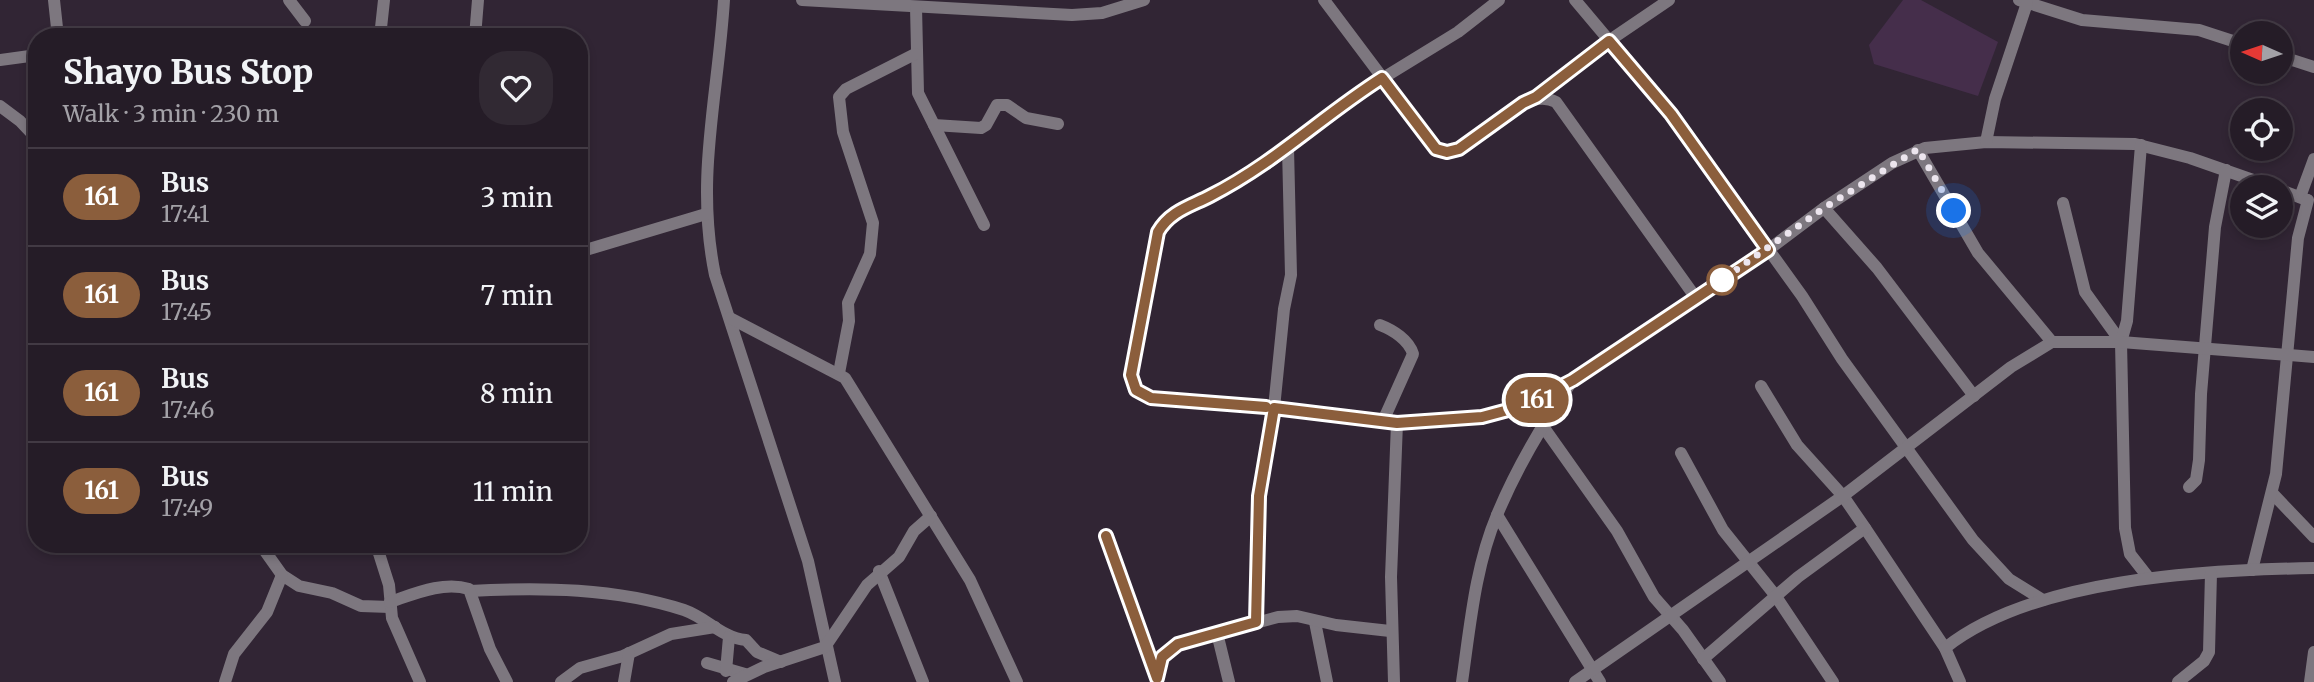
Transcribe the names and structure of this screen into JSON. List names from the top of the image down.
{
  "lines": ["bus line 161"],
  "north": "left",
  "page": {
    "on_map": "161",
    "heading": ["Shayo Bus Stop", "Walk · 3 min · 230 m"],
    "list": [
      {
        "mark": "161",
        "name": "Bus",
        "note": "17:41",
        "value": "3 min"
      },
      {
        "mark": "161",
        "name": "Bus",
        "note": "17:45",
        "value": "7 min"
      },
      {
        "mark": "161",
        "name": "Bus",
        "note": "17:46",
        "value": "8 min"
      },
      {
        "mark": "161",
        "name": "Bus",
        "note": "17:49",
        "value": "11 min"
      }
    ]
  }
}
